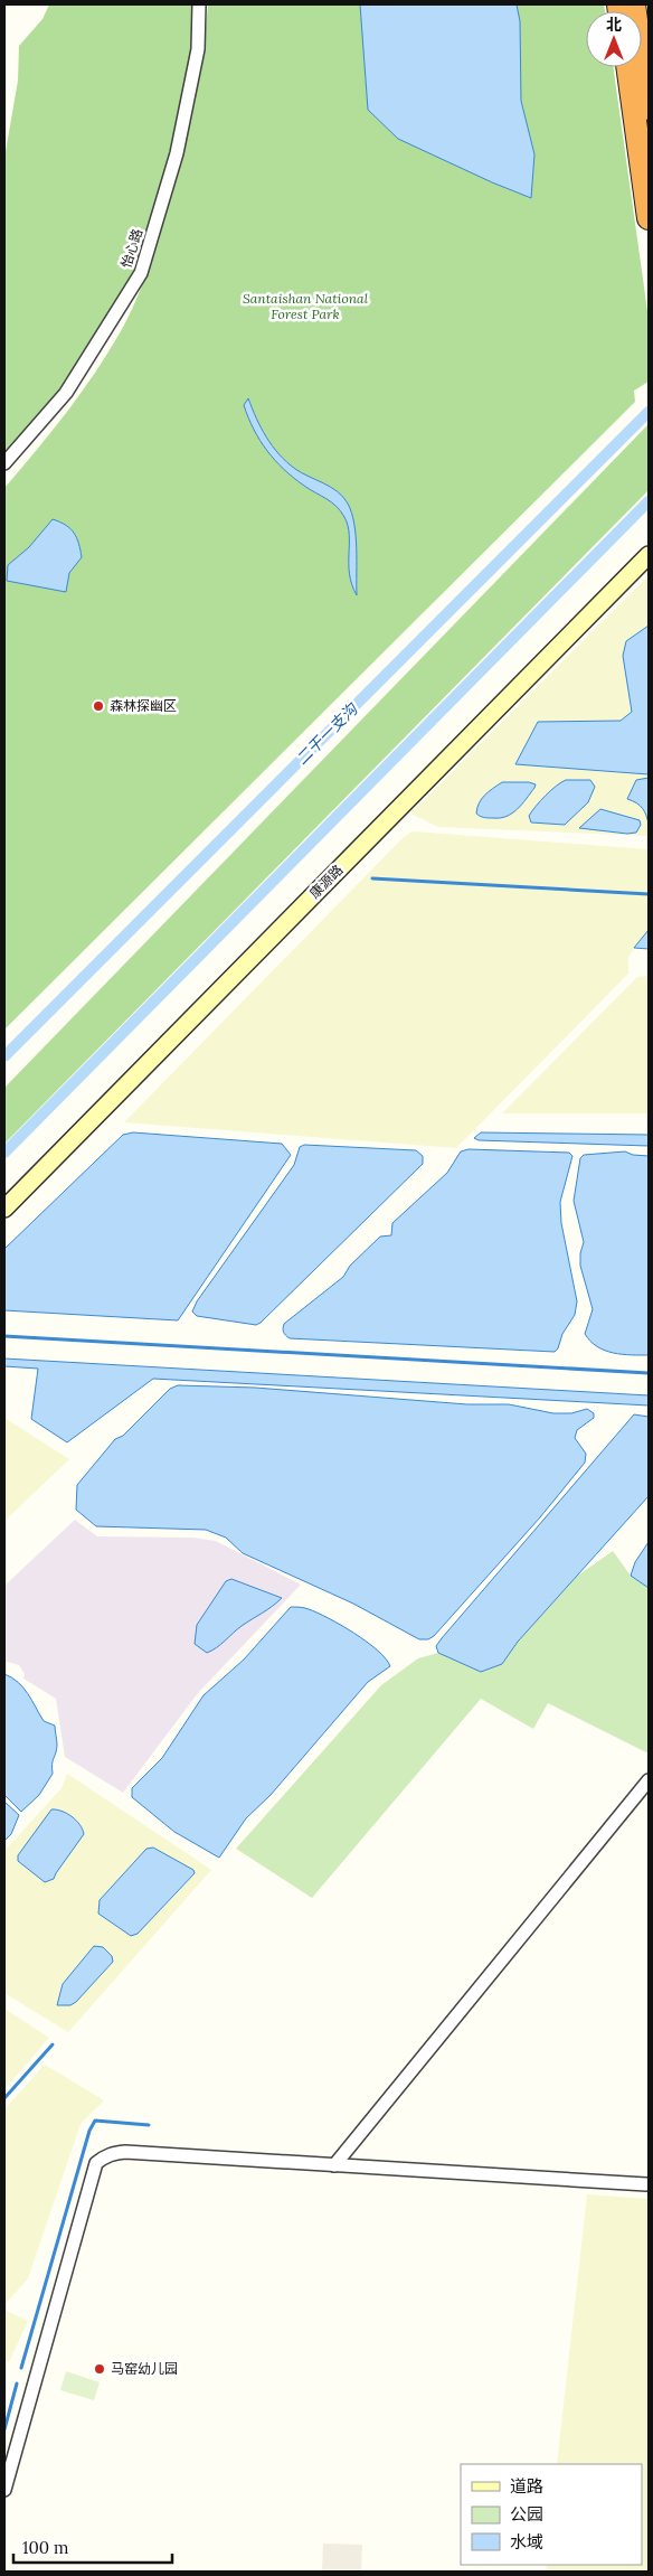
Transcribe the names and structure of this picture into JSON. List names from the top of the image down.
{
  "streets": {
    "street": ["怡心路", "康源路"]
  },
  "water": ["二干一支沟"],
  "parks": ["Santaishan National Forest Park"],
  "places": ["森林探幽区", "马窑幼儿园"],
  "legend": ["道路", "公园", "水域"],
  "scale_bar": "100 m",
  "north": "top"
}
